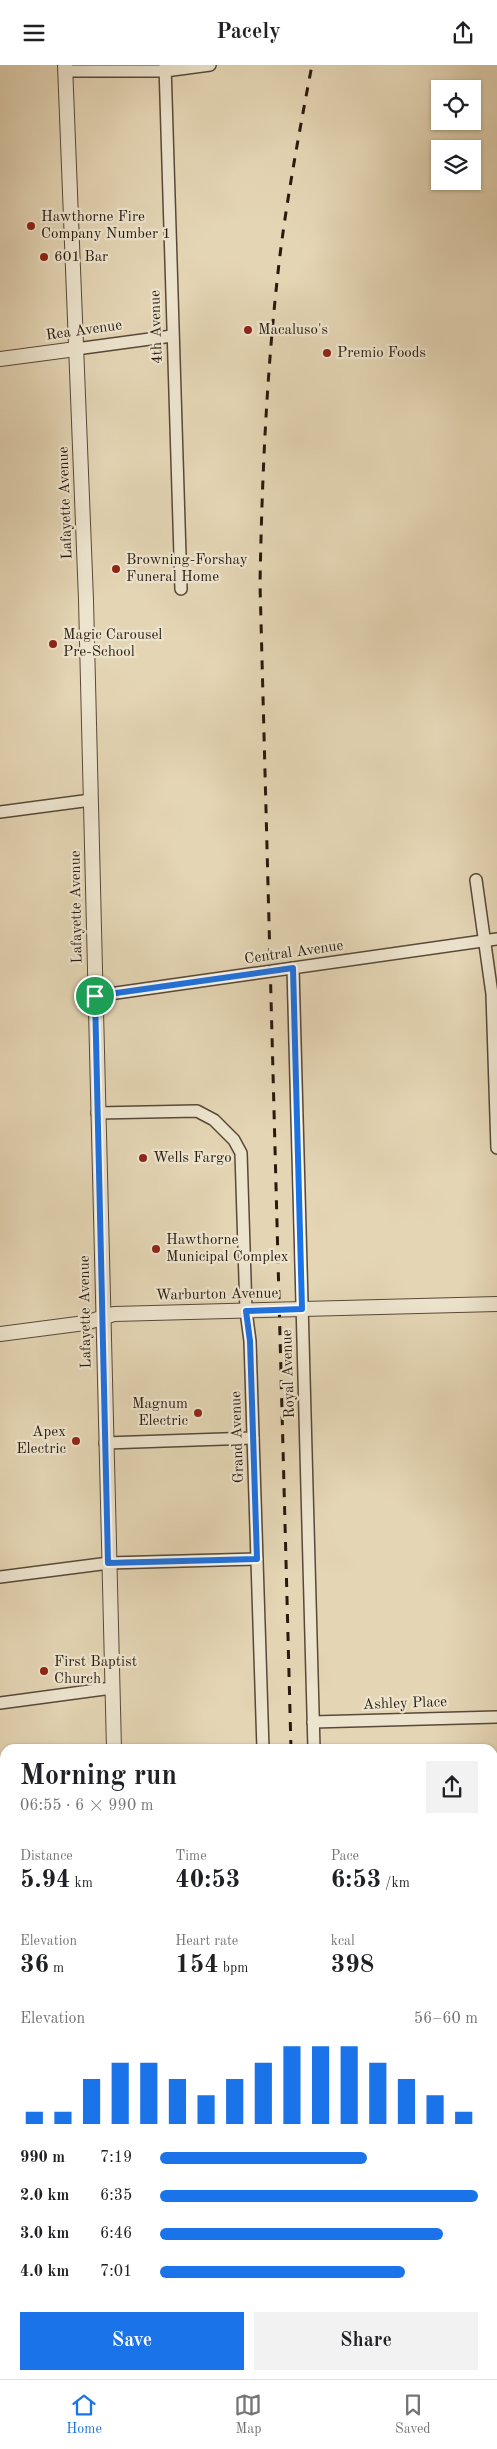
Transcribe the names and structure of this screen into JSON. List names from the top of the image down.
{
  "streets": {
    "street": [
      "4th Avenue",
      "Rea Avenue",
      "Lafayette Avenue",
      "Central Avenue",
      "Warburton Avenue",
      "Royal Avenue",
      "Grand Avenue",
      "Ashley Place"
    ]
  },
  "crossings": [
    ["4th Avenue", "Rea Avenue"],
    ["Rea Avenue", "Lafayette Avenue"],
    ["Lafayette Avenue", "Central Avenue"],
    ["Lafayette Avenue", "Warburton Avenue"],
    ["Lafayette Avenue", "Grand Avenue"],
    ["Central Avenue", "Royal Avenue"],
    ["Warburton Avenue", "Royal Avenue"],
    ["Warburton Avenue", "Grand Avenue"],
    ["Royal Avenue", "Ashley Place"]
  ],
  "places": [
    "Hawthorne Fire Company Number 1",
    "601 Bar",
    "Macaluso's",
    "Premio Foods",
    "Browning-Forshay Funeral Home",
    "Magic Carousel Pre-School",
    "Wells Fargo",
    "Hawthorne Municipal Complex",
    "Magnum Electric",
    "Apex Electric",
    "First Baptist Church"
  ],
  "page": {
    "header": "Pacely",
    "heading": ["Morning run", "06:55 · 6 × 990 m"],
    "stats": [
      ["Distance", "5.94 km"],
      ["Time", "40:53"],
      ["Pace", "6:53 /km"],
      ["Elevation", "36 m"],
      ["Heart rate", "154 bpm"],
      ["kcal", "398"]
    ],
    "chart": ["Elevation", "56–60 m"],
    "list": [
      {
        "name": "990 m",
        "note": "7:19"
      },
      {
        "name": "2.0 km",
        "note": "6:35"
      },
      {
        "name": "3.0 km",
        "note": "6:46"
      },
      {
        "name": "4.0 km",
        "note": "7:01"
      }
    ],
    "buttons": ["Save", "Share"],
    "tabs": ["Home", "Map", "Saved"]
  }
}
